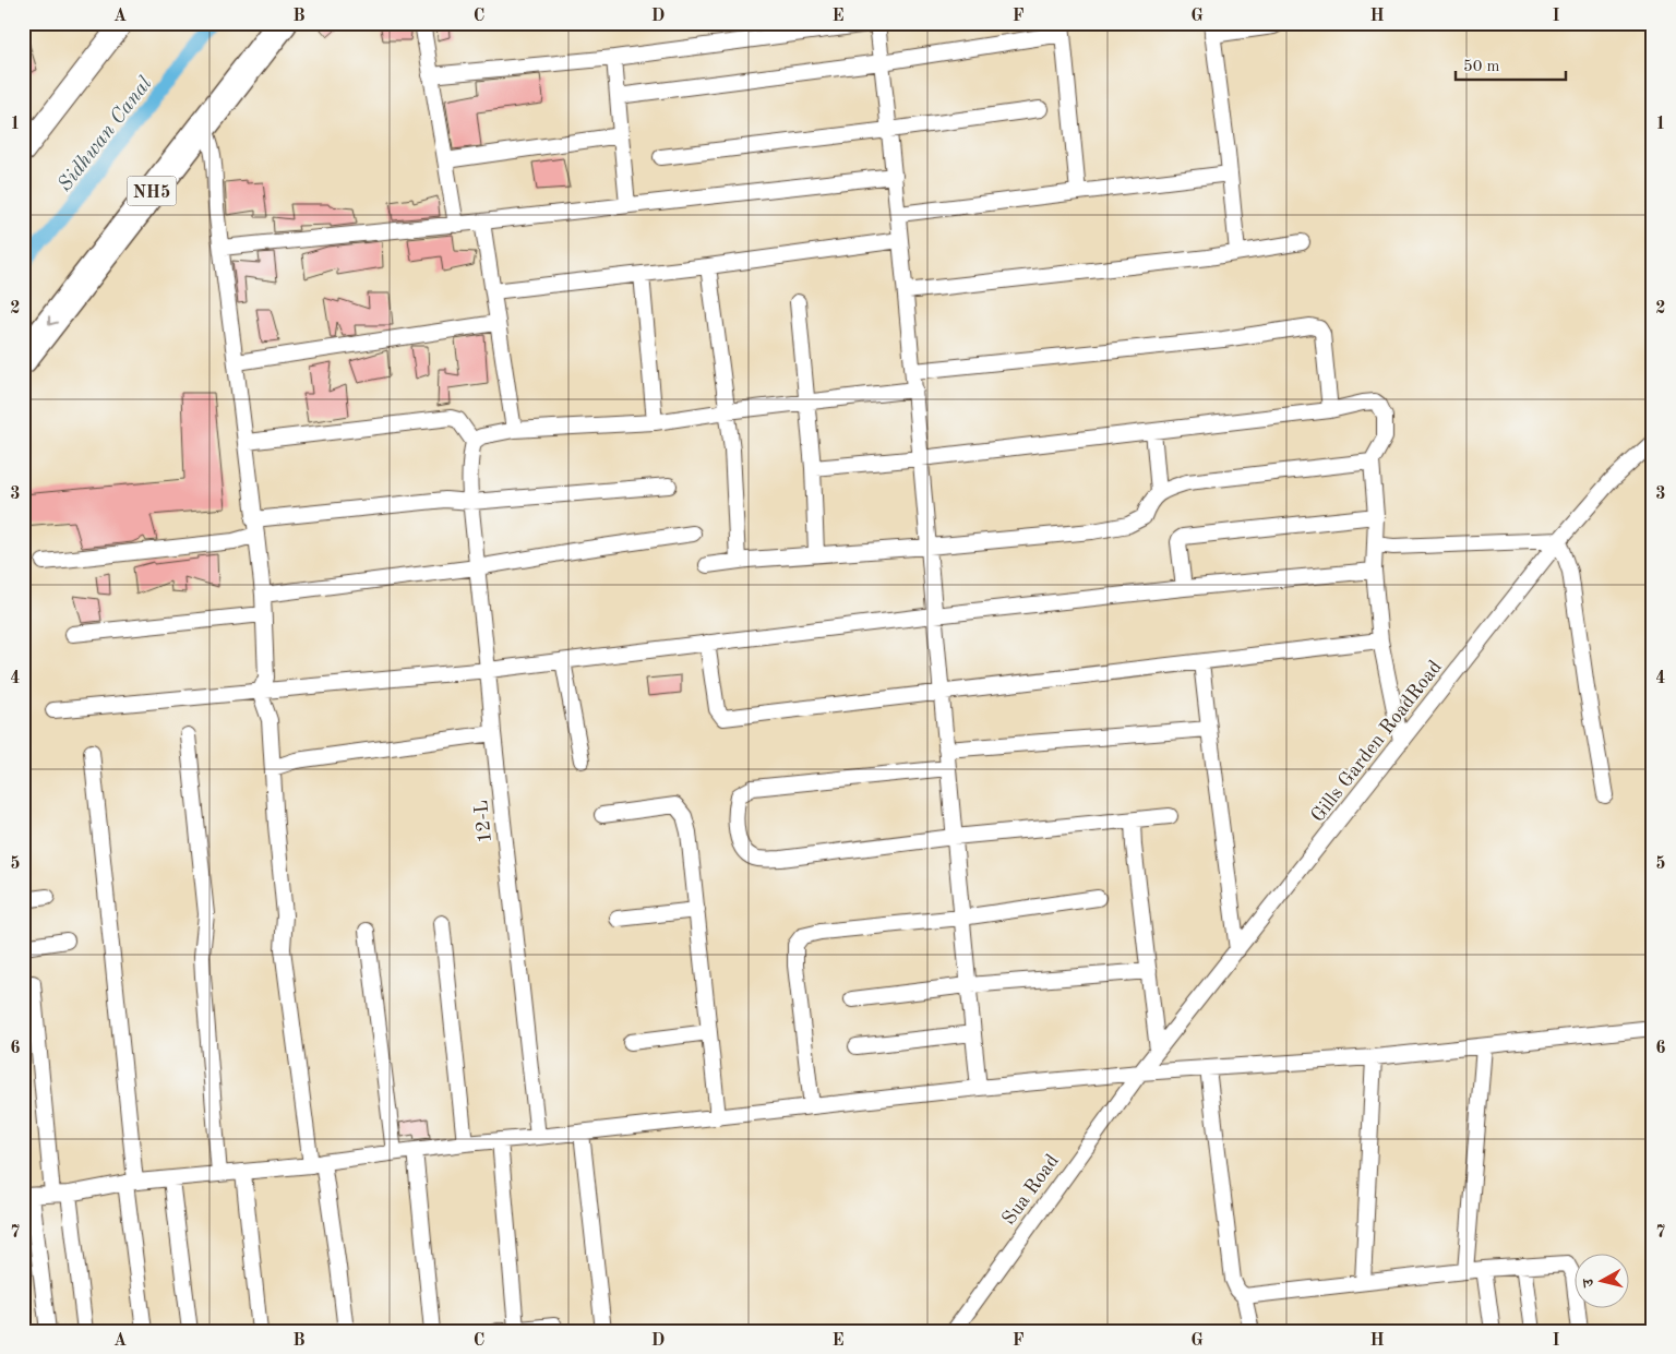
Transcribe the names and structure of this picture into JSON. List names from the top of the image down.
{
  "streets": {
    "highway": ["NH5"],
    "street": ["Gills Garden RoadRoad", "12-L", "Sua Road"]
  },
  "crossings": [
    ["Gills Garden RoadRoad", "Sua Road"]
  ],
  "water": ["Sidhwan Canal"],
  "scale_bar": "50 m",
  "north": "left",
  "grid": {
    "columns": [
      "A",
      "B",
      "C",
      "D",
      "E",
      "F",
      "G",
      "H",
      "I"
    ],
    "rows": [
      "1",
      "2",
      "3",
      "4",
      "5",
      "6",
      "7"
    ]
  }
}
